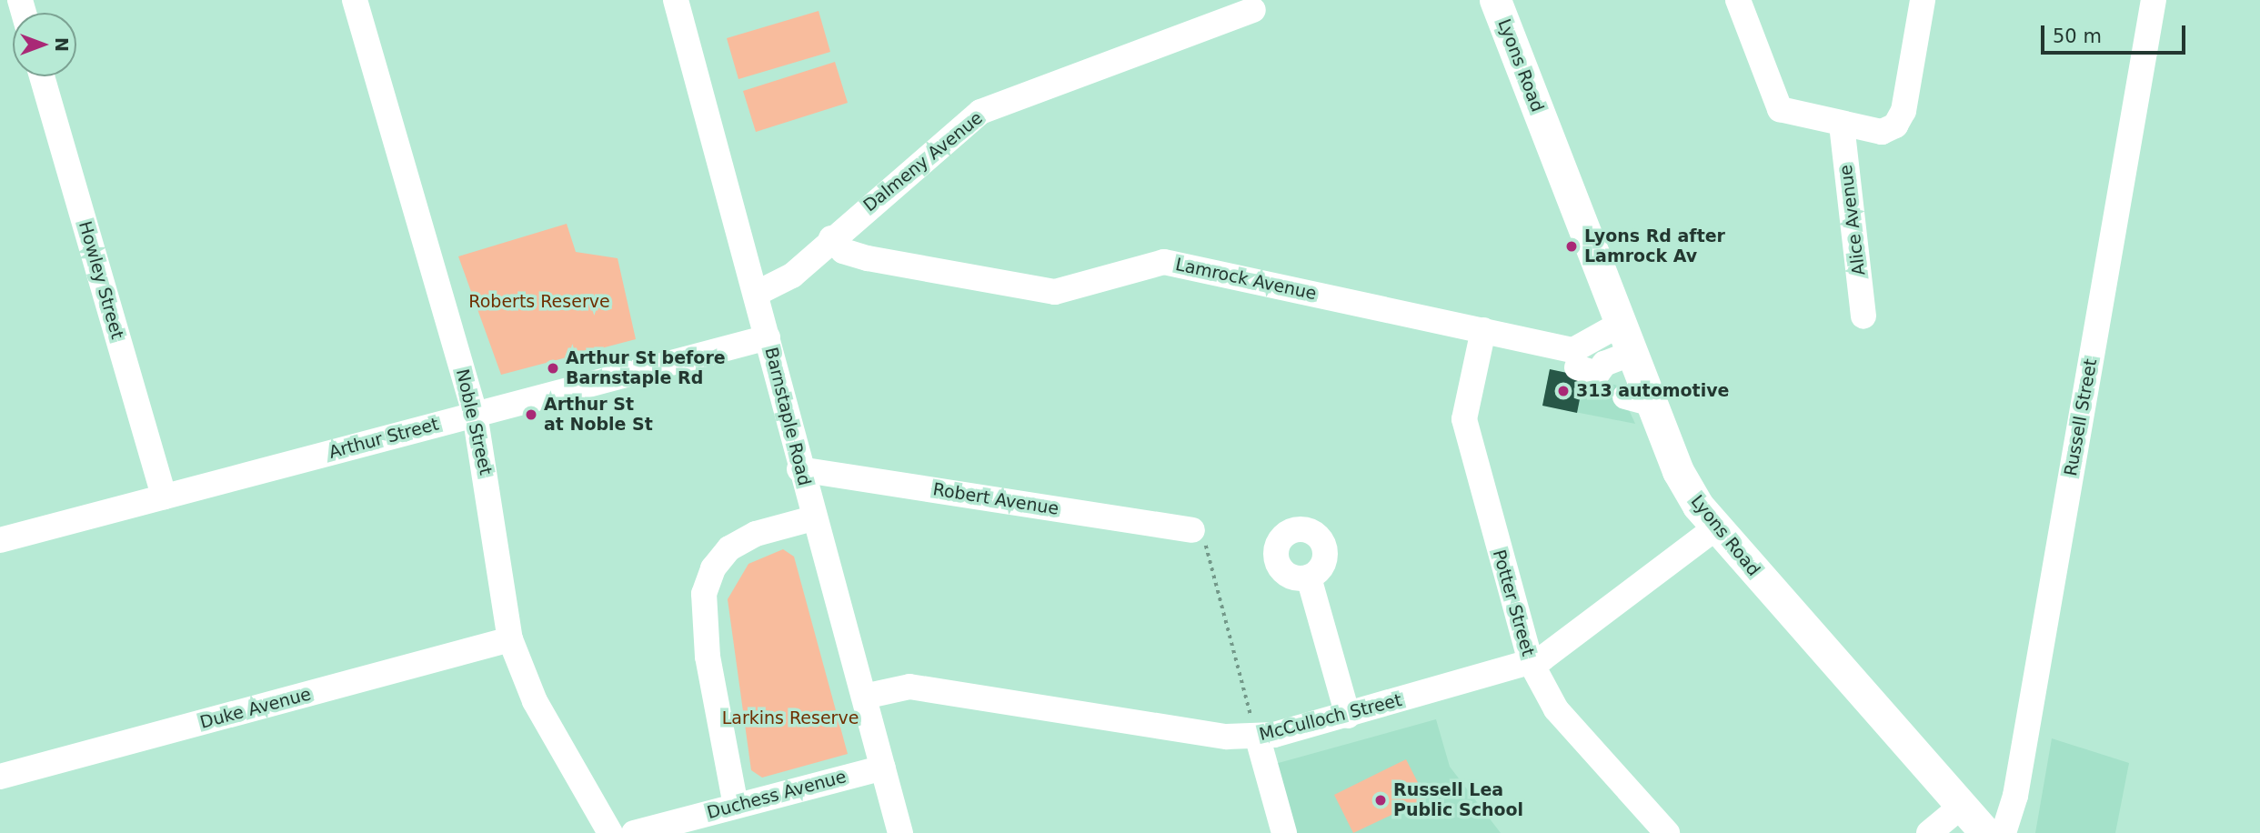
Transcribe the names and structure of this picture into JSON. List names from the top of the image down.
{
  "streets": {
    "main road": ["Lyons Road"],
    "street": [
      "Dalmeny Avenue",
      "Alice Avenue",
      "Lamrock Avenue",
      "Howley Street",
      "Barnstaple Road",
      "Russell Street",
      "Noble Street",
      "Arthur Street",
      "Robert Avenue",
      "Potter Street",
      "Duke Avenue",
      "McCulloch Street",
      "Duchess Avenue"
    ]
  },
  "crossings": [
    ["Lyons Road", "Lamrock Avenue"],
    ["Lyons Road", "McCulloch Street"],
    ["Dalmeny Avenue", "Lamrock Avenue"],
    ["Dalmeny Avenue", "Barnstaple Road"],
    ["Lamrock Avenue", "Potter Street"],
    ["Howley Street", "Arthur Street"],
    ["Barnstaple Road", "Arthur Street"],
    ["Barnstaple Road", "Robert Avenue"],
    ["Barnstaple Road", "McCulloch Street"],
    ["Barnstaple Road", "Duchess Avenue"],
    ["Noble Street", "Arthur Street"],
    ["Noble Street", "Duke Avenue"],
    ["Potter Street", "McCulloch Street"]
  ],
  "parks": ["Roberts Reserve", "Larkins Reserve"],
  "places": [
    "Lyons Rd after Lamrock Av",
    "Arthur St before Barnstaple Rd",
    "313 automotive",
    "Arthur St at Noble St",
    "Russell Lea Public School"
  ],
  "scale_bar": "50 m",
  "north": "right"
}
